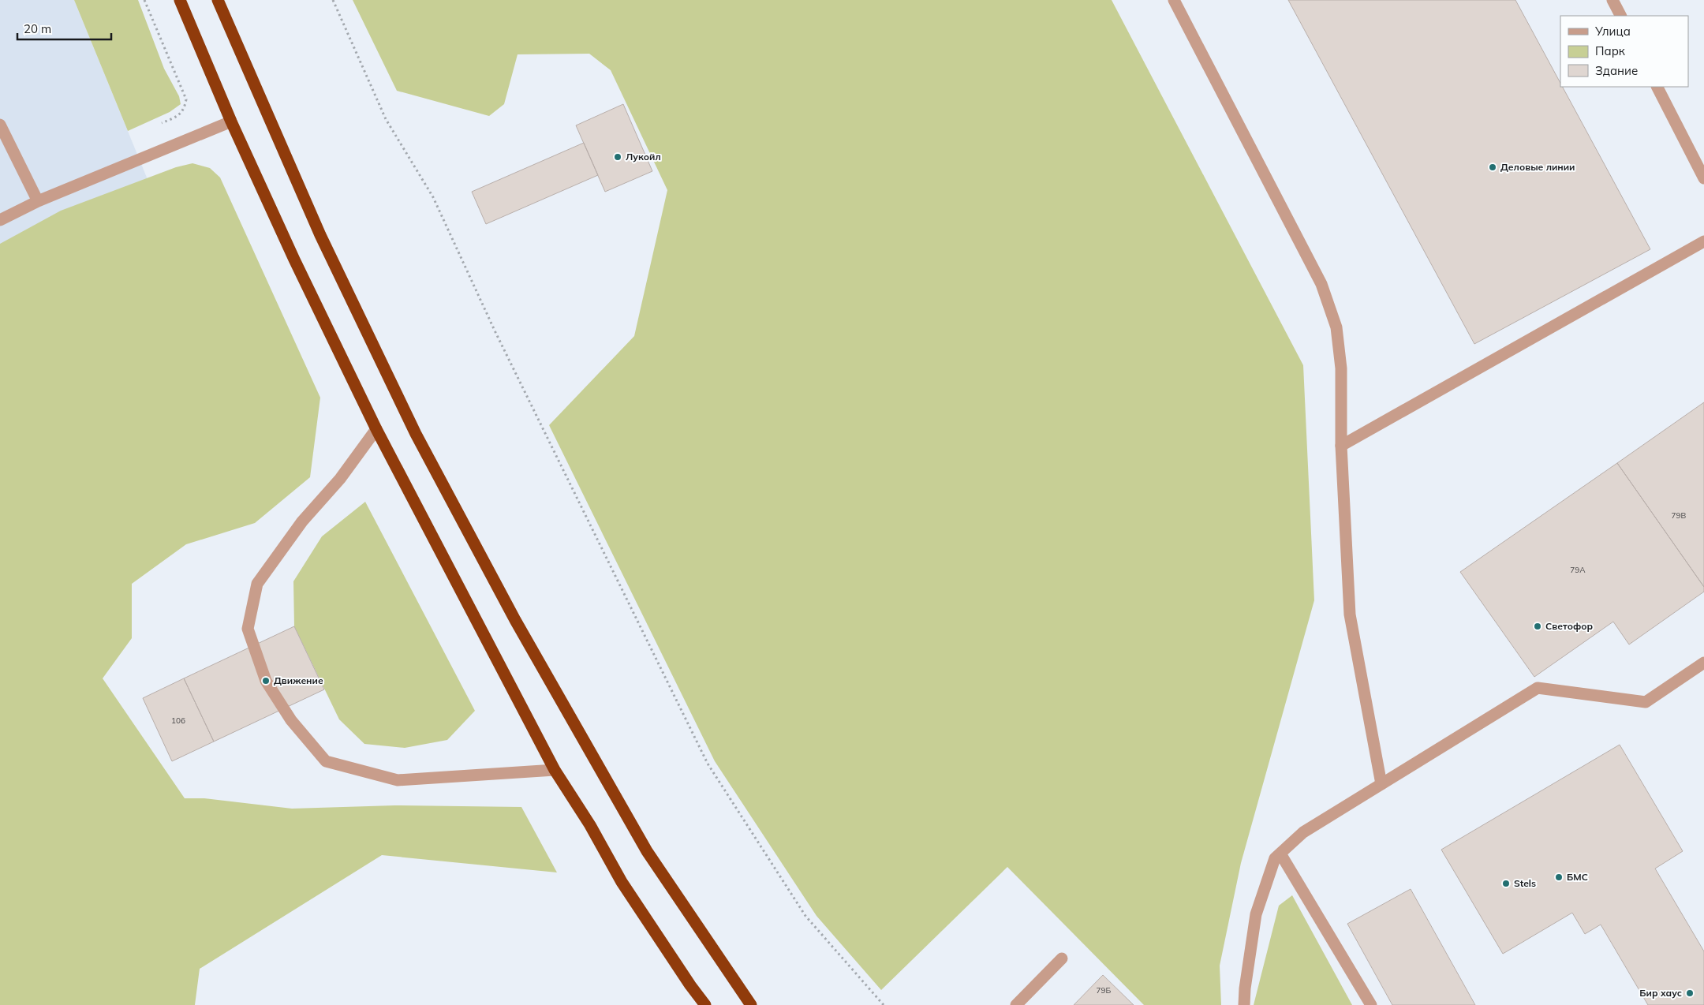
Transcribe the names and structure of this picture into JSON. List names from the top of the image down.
{
  "places": [
    "Лукойл",
    "Деловые линии",
    "Светофор",
    "Движение",
    "БМС",
    "Stels",
    "Бир хаус"
  ],
  "house_numbers": [
    "79В",
    "79А",
    "106",
    "79Б"
  ],
  "legend": ["Улица", "Парк", "Здание"],
  "scale_bar": "20 m"
}
